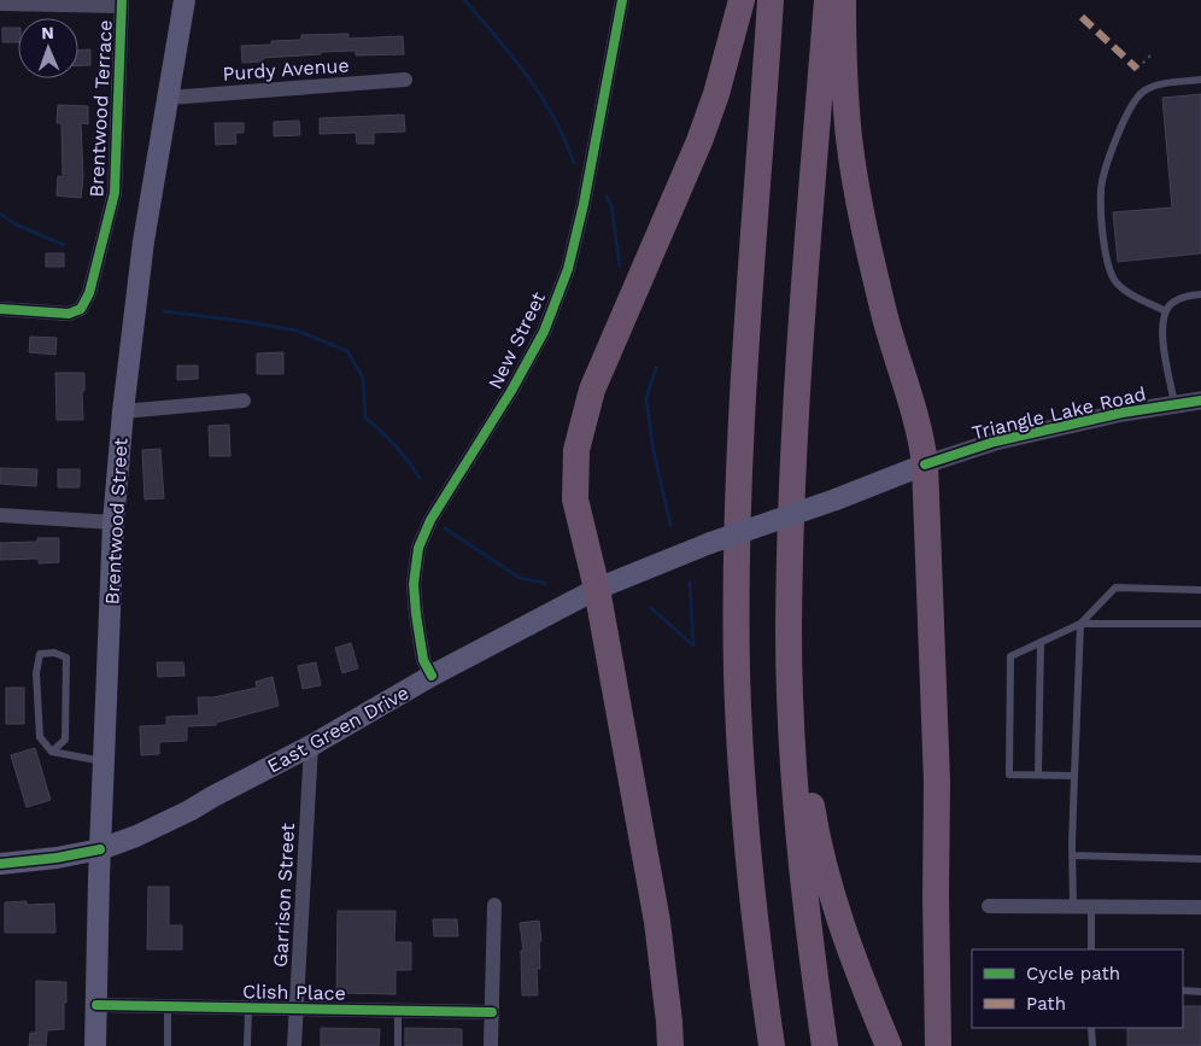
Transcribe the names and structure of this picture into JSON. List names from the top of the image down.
{
  "streets": {
    "main road": ["Triangle Lake Road", "Brentwood Street", "East Green Drive"],
    "street": [
      "Purdy Avenue",
      "Brentwood Terrace",
      "New Street",
      "Garrison Street",
      "Clish Place"
    ]
  },
  "crossings": [
    ["Purdy Avenue", "Brentwood Street"],
    ["New Street", "East Green Drive"],
    ["Triangle Lake Road", "East Green Drive"],
    ["Brentwood Street", "East Green Drive"],
    ["Brentwood Street", "Clish Place"],
    ["East Green Drive", "Garrison Street"],
    ["Garrison Street", "Clish Place"]
  ],
  "legend": ["Cycle path", "Path"],
  "north": "top"
}
